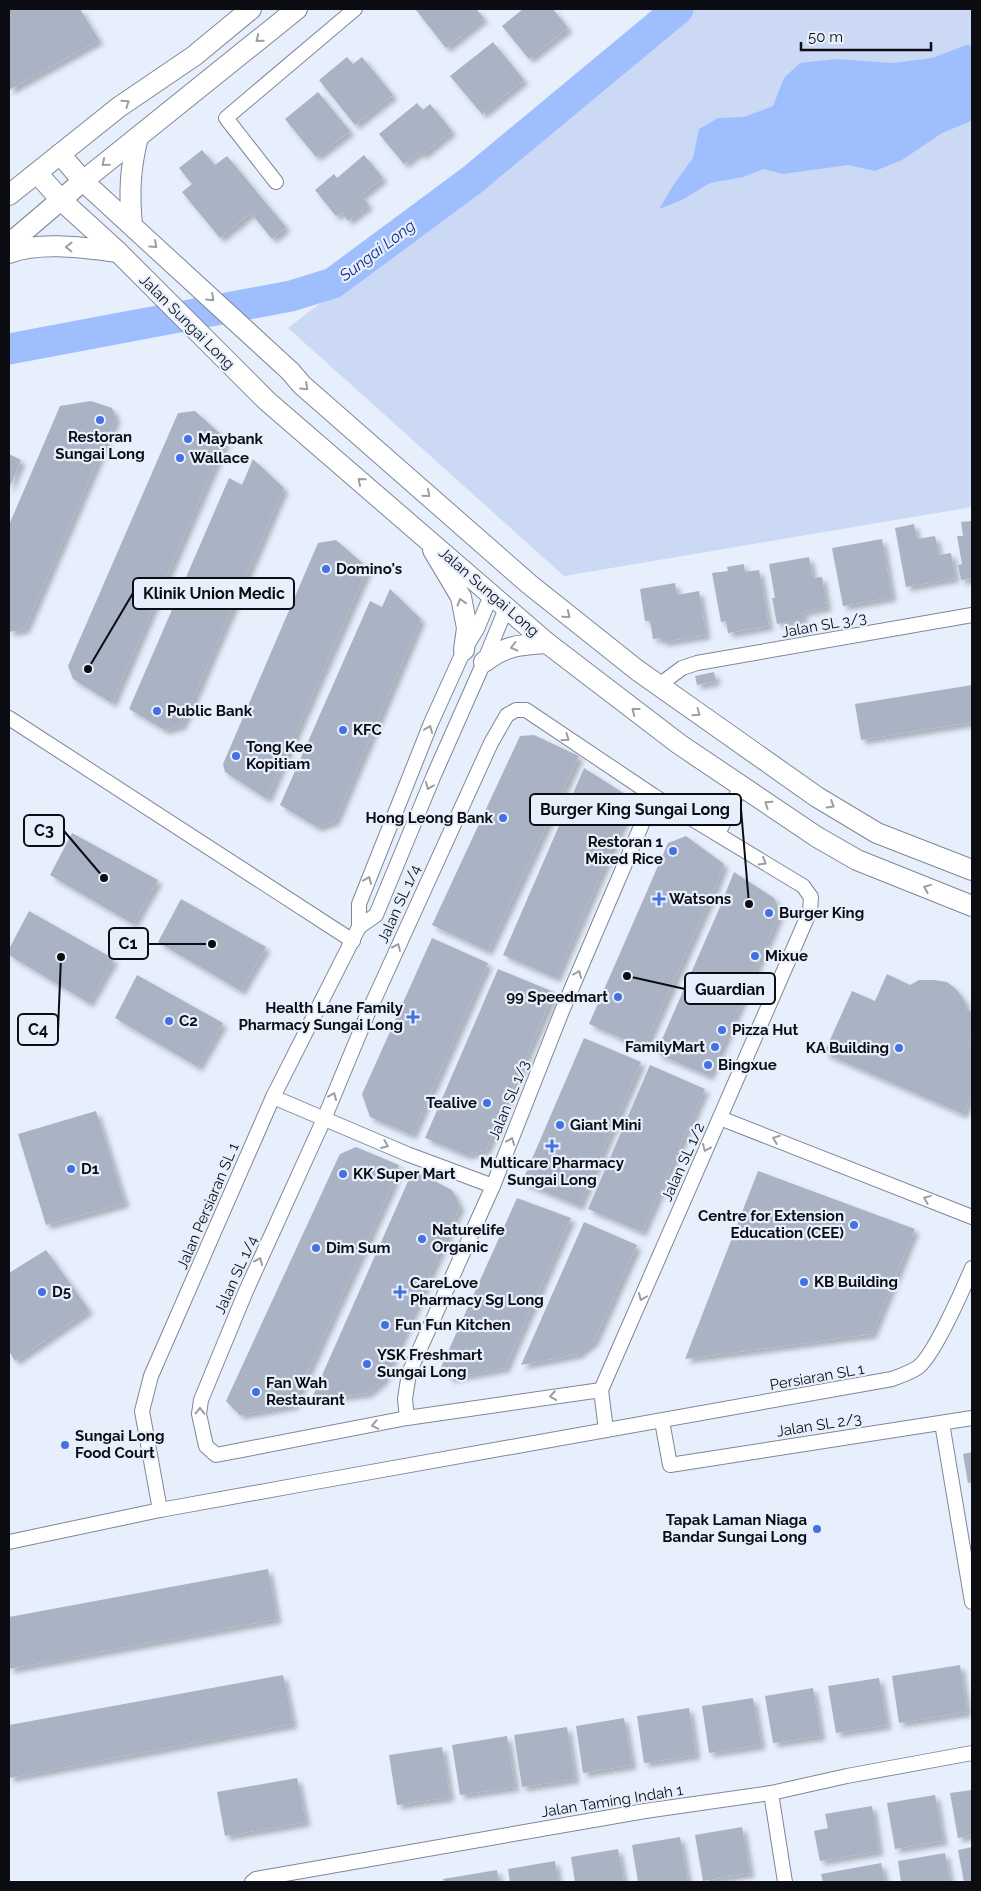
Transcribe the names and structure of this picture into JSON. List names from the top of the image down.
{
  "streets": {
    "street": [
      "Jalan Sungai Long",
      "Jalan SL 3/3",
      "Jalan SL 1/4",
      "Jalan SL 1/3",
      "Jalan SL 1/2",
      "Jalan Persiaran SL 1",
      "Persiaran SL 1",
      "Jalan SL 2/3",
      "Jalan Taming Indah 1"
    ]
  },
  "crossings": [
    ["Jalan Sungai Long", "Jalan SL 3/3"],
    ["Jalan SL 1/4", "Jalan SL 1/3"],
    ["Jalan SL 1/4", "Jalan SL 1/2"],
    ["Jalan Persiaran SL 1", "Persiaran SL 1"],
    ["Persiaran SL 1", "Jalan SL 2/3"]
  ],
  "one_way": ["Jalan SL 1/3", "Jalan SL 1/2"],
  "water": ["Sungai Long"],
  "places": {
    "other": [
      "Restoran Sungai Long",
      "Maybank",
      "Wallace",
      "Domino's",
      "Klinik Union Medic",
      "Public Bank",
      "KFC",
      "Tong Kee Kopitiam",
      "Hong Leong Bank",
      "Restoran 1 Mixed Rice",
      "C3",
      "Burger King Sungai Long",
      "Burger King",
      "C1",
      "Mixue",
      "C4",
      "Guardian",
      "99 Speedmart",
      "C2",
      "Pizza Hut",
      "FamilyMart",
      "KA Building",
      "Bingxue",
      "Tealive",
      "Giant Mini",
      "D1",
      "KK Super Mart",
      "Centre for Extension Education (CEE)",
      "Naturelife Organic",
      "Dim Sum",
      "KB Building",
      "D5",
      "Fun Fun Kitchen",
      "YSK Freshmart Sungai Long",
      "Fan Wah Restaurant",
      "Sungai Long Food Court",
      "Tapak Laman Niaga Bandar Sungai Long"
    ],
    "health": [
      "Watsons",
      "Health Lane Family Pharmacy Sungai Long",
      "Multicare Pharmacy Sungai Long",
      "CareLove Pharmacy Sg Long"
    ]
  },
  "scale_bar": "50 m"
}
